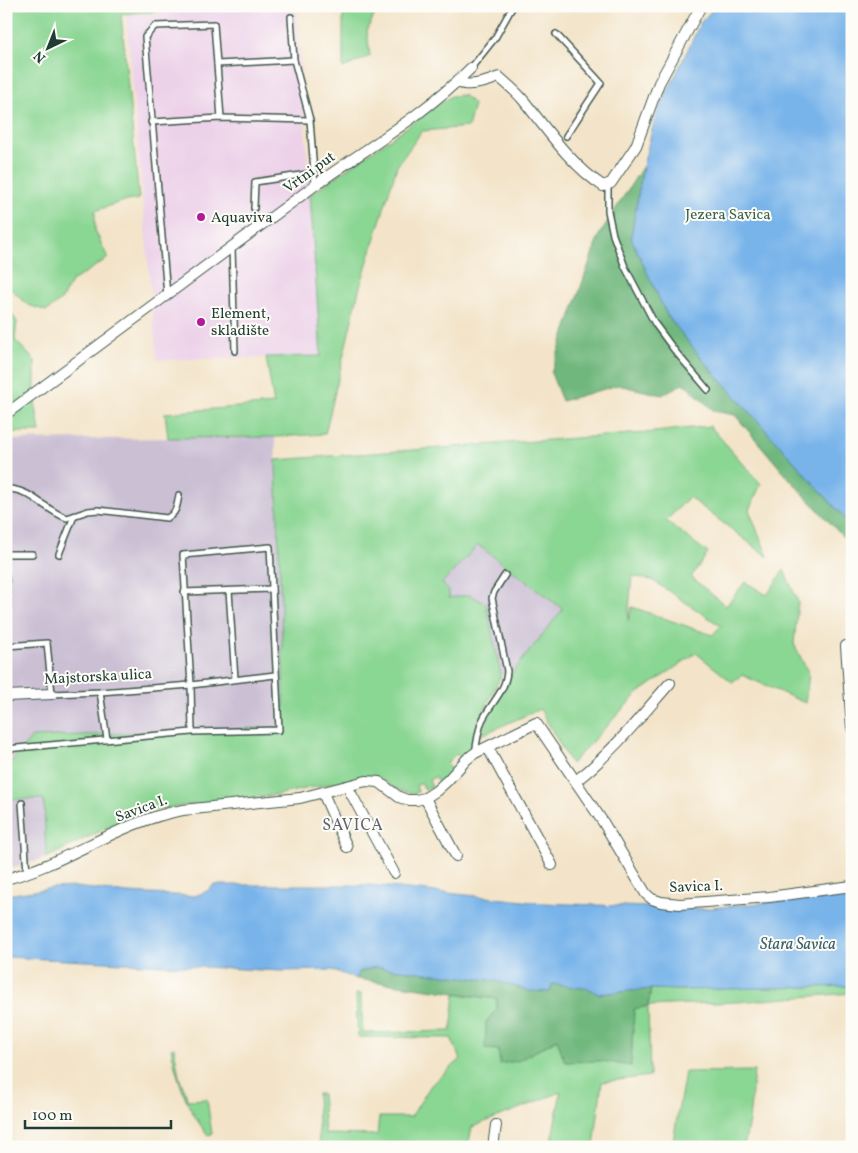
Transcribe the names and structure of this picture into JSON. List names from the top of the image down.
{
  "streets": {
    "street": ["Vrtni put", "Majstorska ulica", "Savica I."]
  },
  "districts": ["SAVICA"],
  "water": ["Stara Savica"],
  "parks": ["Jezera Savica"],
  "places": ["Aquaviva", "Element, skladište"],
  "scale_bar": "100 m",
  "north": "bottom left"
}
